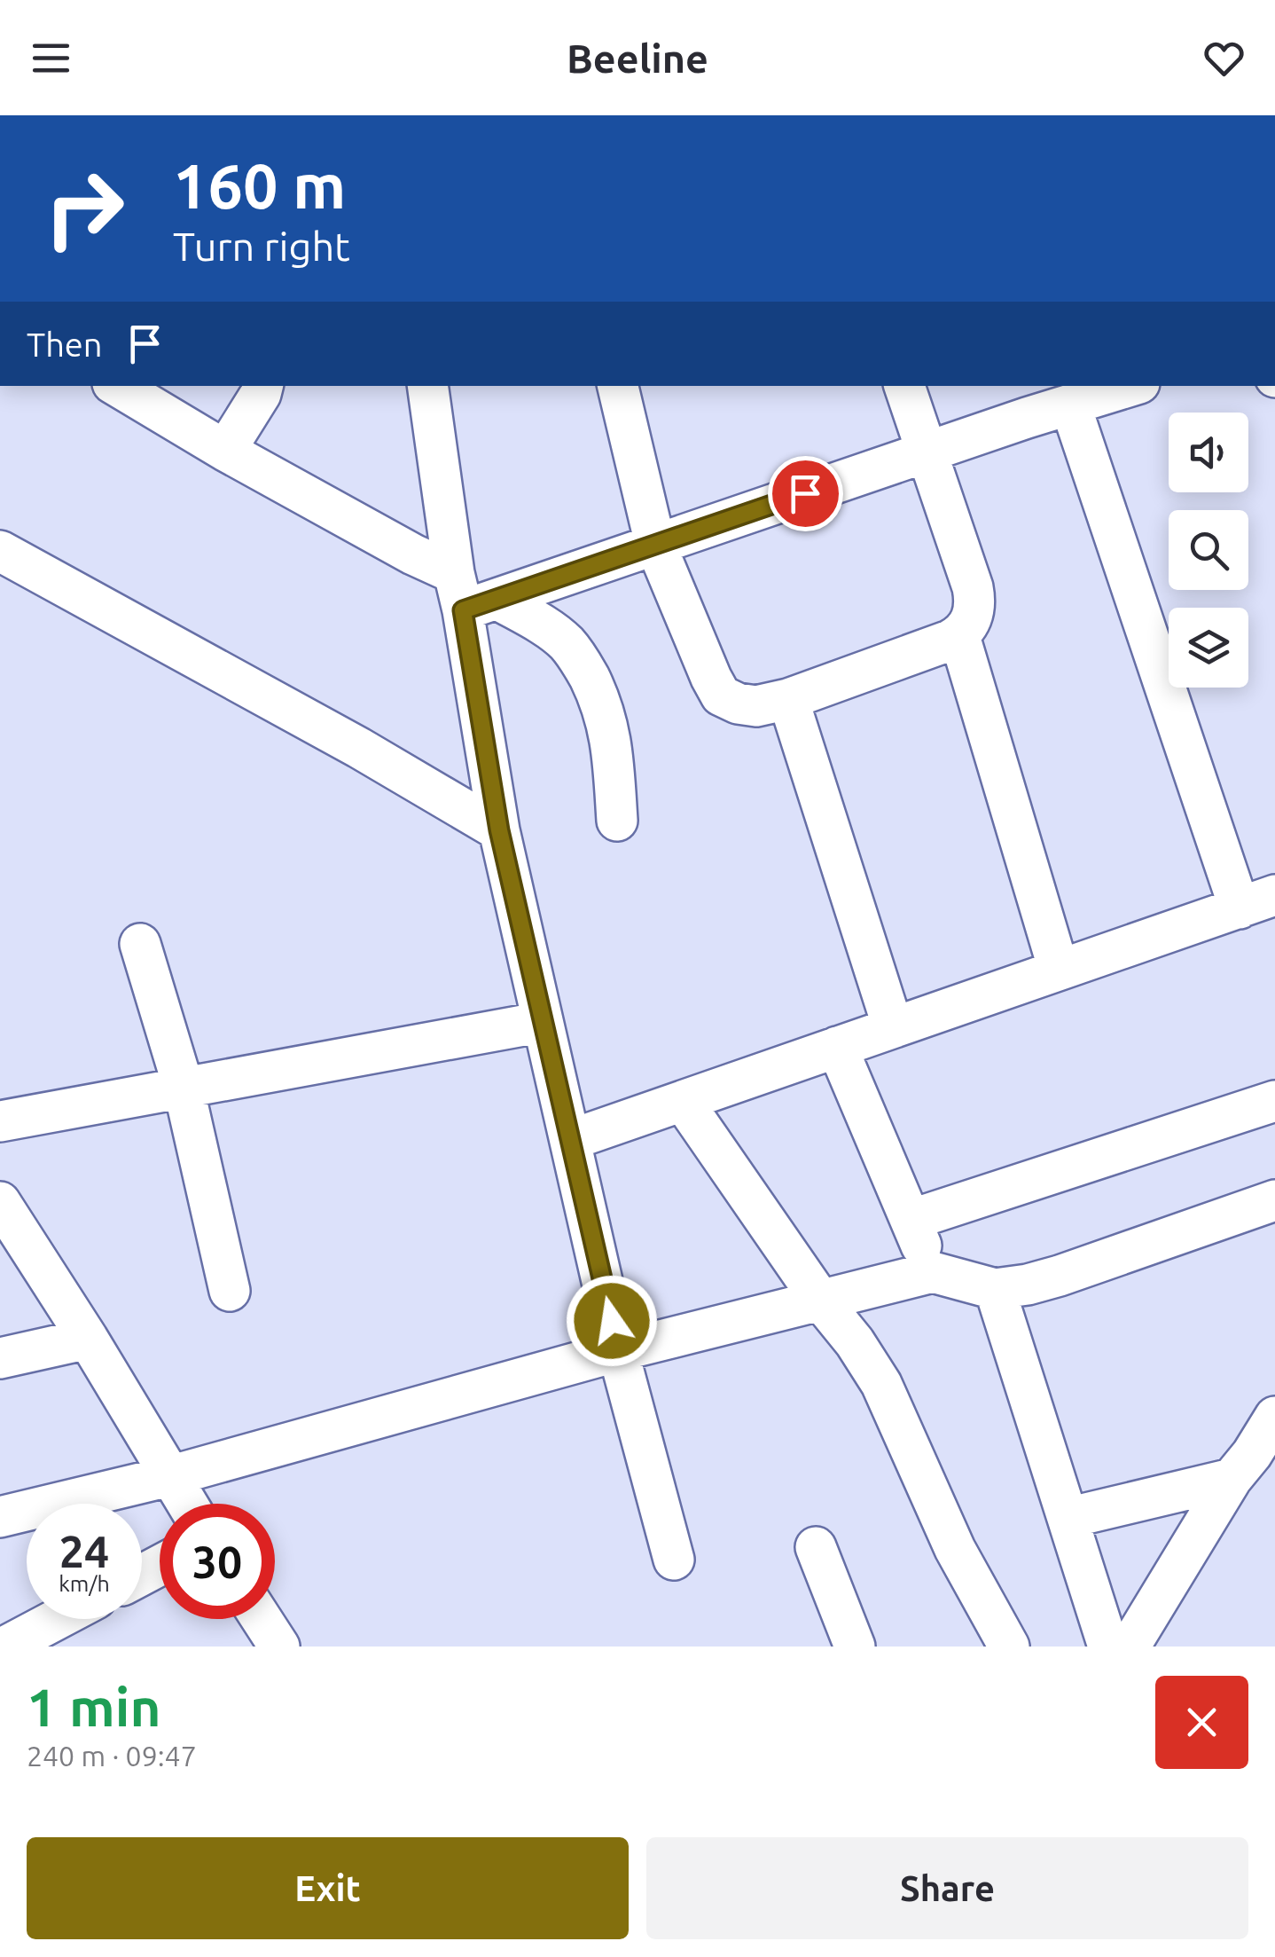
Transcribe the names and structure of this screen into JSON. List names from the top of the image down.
{
  "page": {
    "header": "Beeline",
    "turn": ["160 m", "Turn right"],
    "then": "Then",
    "speed": "24 km/h",
    "limit": "30",
    "heading": ["1 min", "240 m · 09:47"],
    "buttons": ["Exit", "Share"]
  }
}
